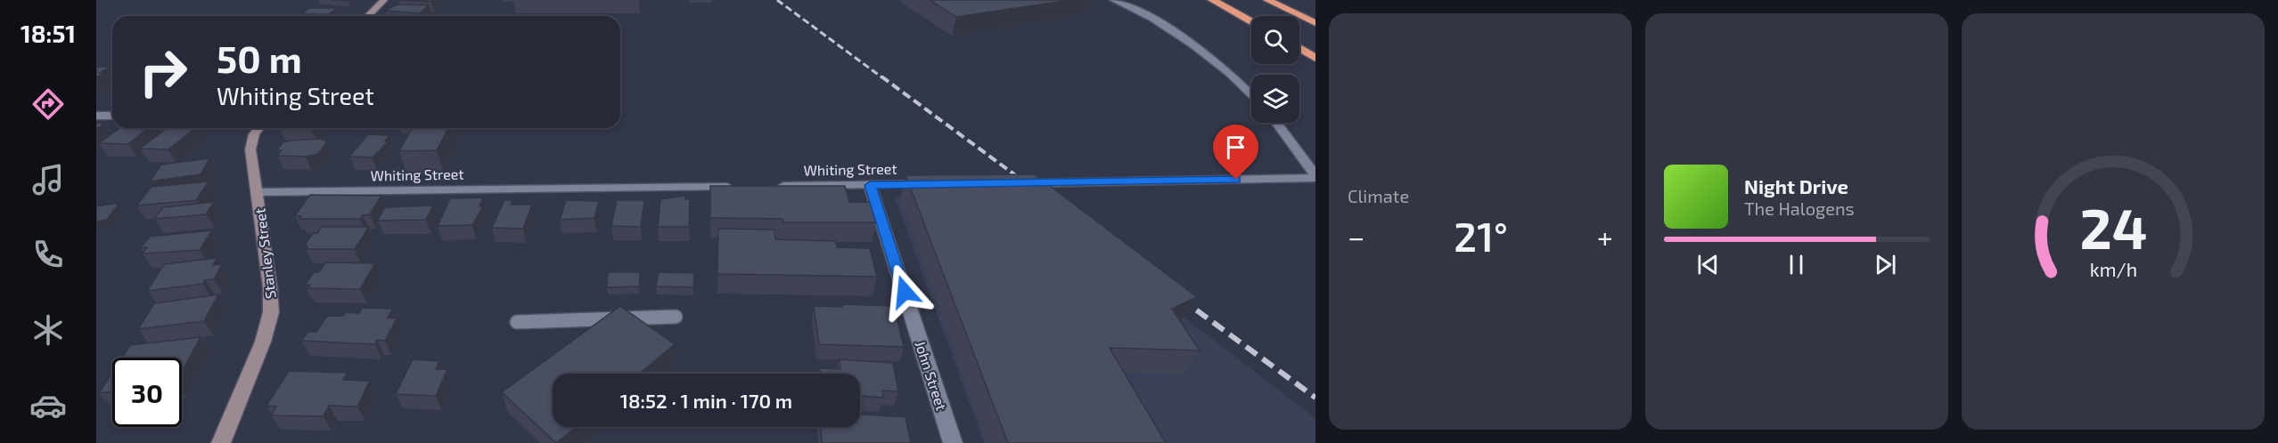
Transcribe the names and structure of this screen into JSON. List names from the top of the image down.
{
  "streets": {
    "main road": ["Stanley Street"],
    "street": ["Whiting Street", "John Street"]
  },
  "crossings": [
    ["Whiting Street", "Stanley Street"],
    ["Whiting Street", "John Street"]
  ],
  "page": {
    "tabs": "18:51",
    "tile": "Climate",
    "turn": ["50 m", "Whiting Street"],
    "song": ["Night Drive", "The Halogens"],
    "heat": ["−", "21°", "+"],
    "limit": "30",
    "trip": "18:52 · 1 min · 170 m",
    "gauge": ["24", "km/h"]
  }
}
